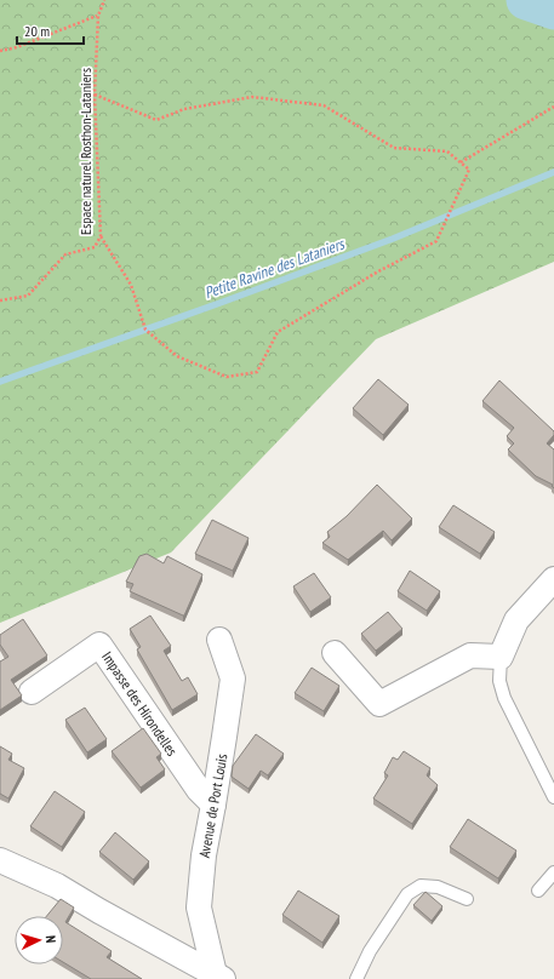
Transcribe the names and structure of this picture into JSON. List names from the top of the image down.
{
  "streets": {
    "street": ["Impasse des Hirondelles", "Avenue de Port Louis"],
    "path": ["Espace naturel Rosthon-Lataniers"]
  },
  "crossings": [
    ["Impasse des Hirondelles", "Avenue de Port Louis"]
  ],
  "water": ["Petite Ravine des Lataniers"],
  "scale_bar": "20 m",
  "north": "right"
}
